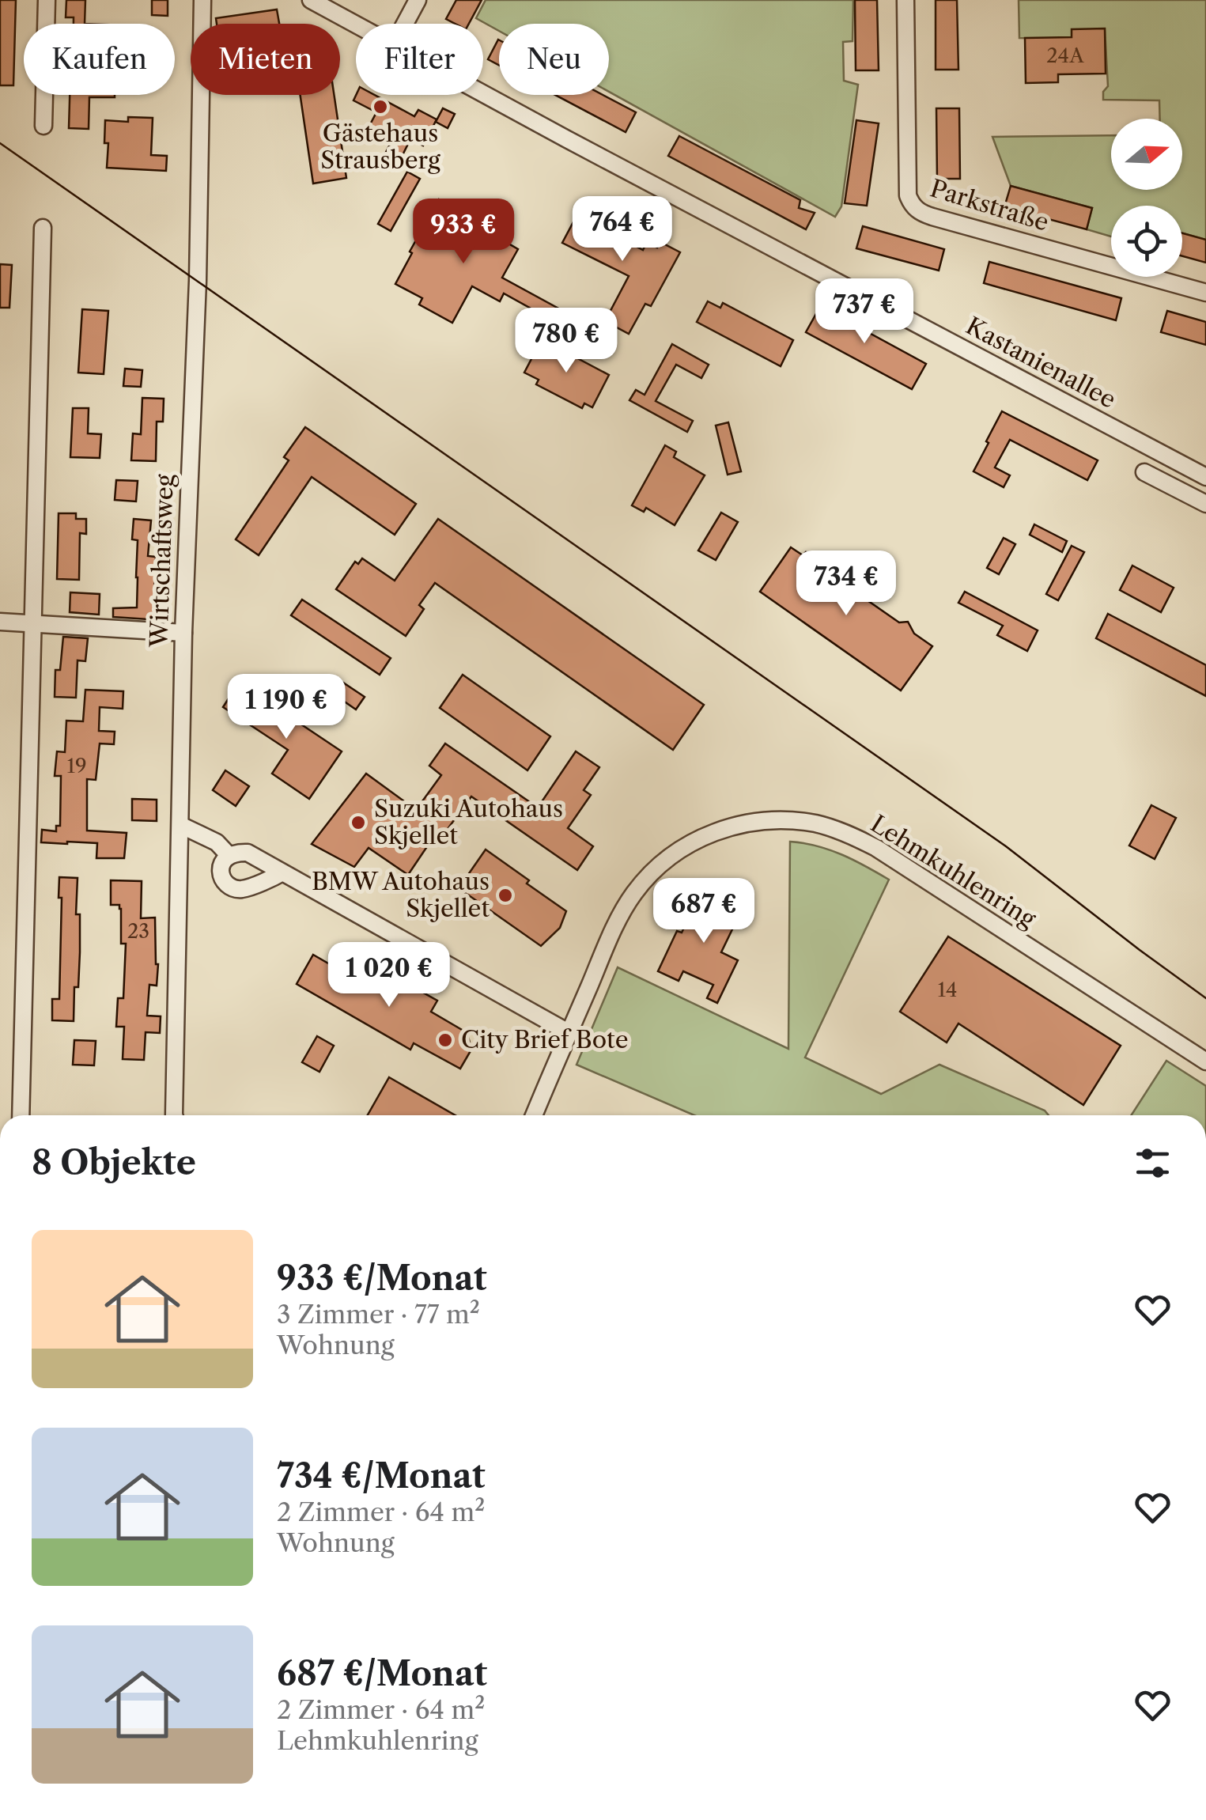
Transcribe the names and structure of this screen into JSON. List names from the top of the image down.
{
  "streets": {
    "street": [
      "Parkstraße",
      "Kastanienallee",
      "Wirtschaftsweg",
      "Lehmkuhlenring"
    ]
  },
  "places": [
    "Gästehaus Strausberg",
    "Suzuki Autohaus Skjellet",
    "BMW Autohaus Skjellet",
    "City Brief Bote"
  ],
  "house_numbers": [
    "24A",
    "19",
    "23",
    "14"
  ],
  "north": "right",
  "page": {
    "chip": [
      "Kaufen",
      "Mieten",
      "Filter",
      "Neu"
    ],
    "price": [
      "764 €",
      "933 €",
      "737 €",
      "780 €",
      "734 €",
      "1 190 €",
      "687 €",
      "1 020 €"
    ],
    "heading": "8 Objekte",
    "list": [
      {
        "name": "933 €/Monat",
        "note": "3 Zimmer · 77 m² · Wohnung"
      },
      {
        "name": "734 €/Monat",
        "note": "2 Zimmer · 64 m² · Wohnung"
      },
      {
        "name": "687 €/Monat",
        "note": "2 Zimmer · 64 m² · Lehmkuhlenring"
      }
    ]
  }
}
